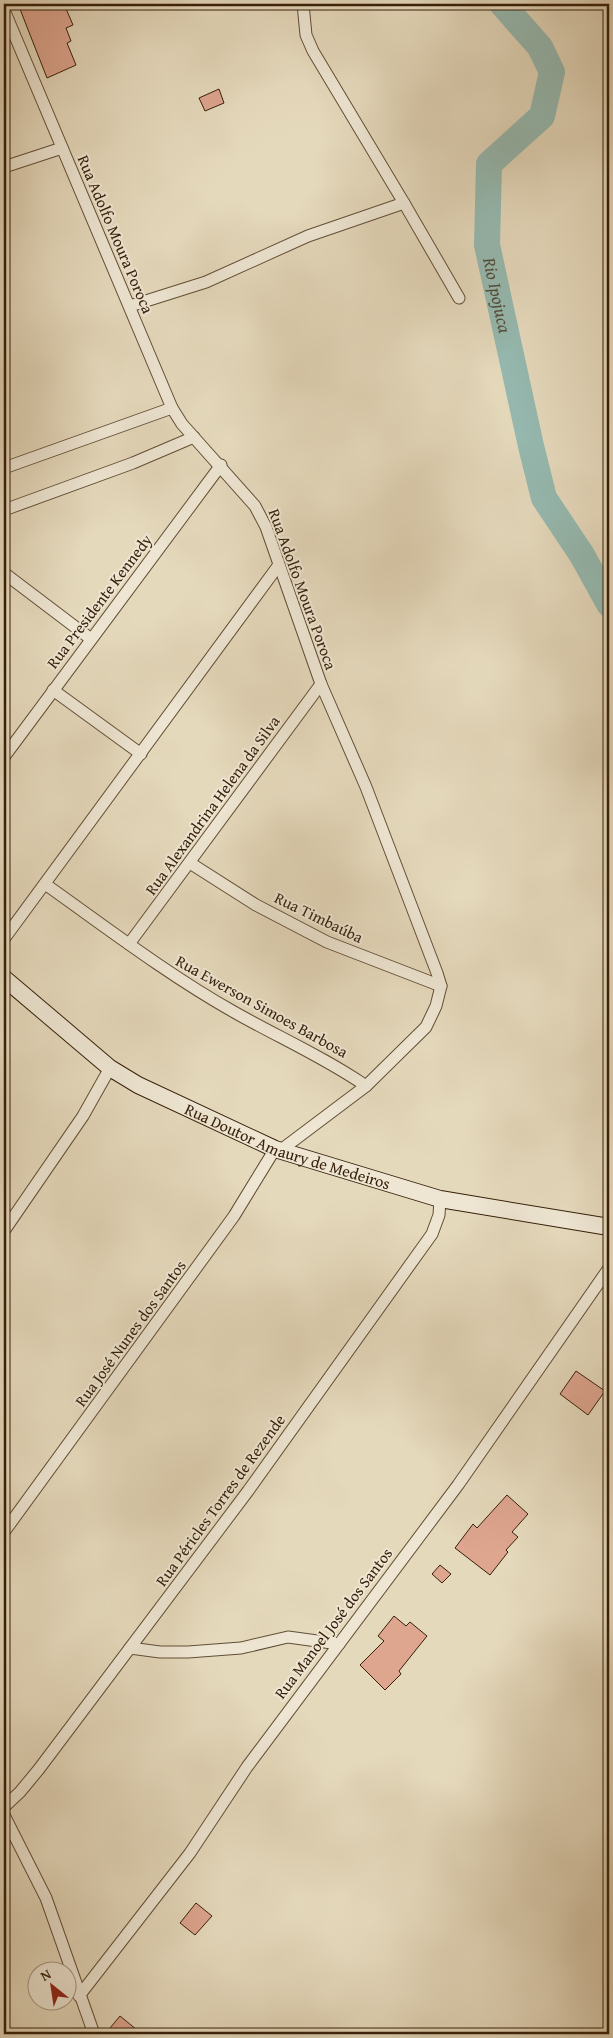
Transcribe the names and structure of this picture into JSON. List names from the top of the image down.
{
  "streets": {
    "street": [
      "Rua Adolfo Moura Poroca",
      "Rua Presidente Kennedy",
      "Rua Alexandrina Helena da Silva",
      "Rua Timbaúba",
      "Rua Ewerson Simoes Barbosa",
      "Rua Doutor Amaury de Medeiros",
      "Rua José Nunes dos Santos",
      "Rua Péricles Torres de Rezende",
      "Rua Manoel José dos Santos"
    ]
  },
  "crossings": [
    ["Rua Adolfo Moura Poroca", "Rua Presidente Kennedy"],
    ["Rua Adolfo Moura Poroca", "Rua Alexandrina Helena da Silva"],
    ["Rua Adolfo Moura Poroca", "Rua Timbaúba"],
    ["Rua Alexandrina Helena da Silva", "Rua Timbaúba"],
    ["Rua Alexandrina Helena da Silva", "Rua Ewerson Simoes Barbosa"],
    ["Rua Doutor Amaury de Medeiros", "Rua José Nunes dos Santos"],
    ["Rua Doutor Amaury de Medeiros", "Rua Péricles Torres de Rezende"]
  ],
  "water": ["Rio Ipojuca"],
  "north": "top left"
}
